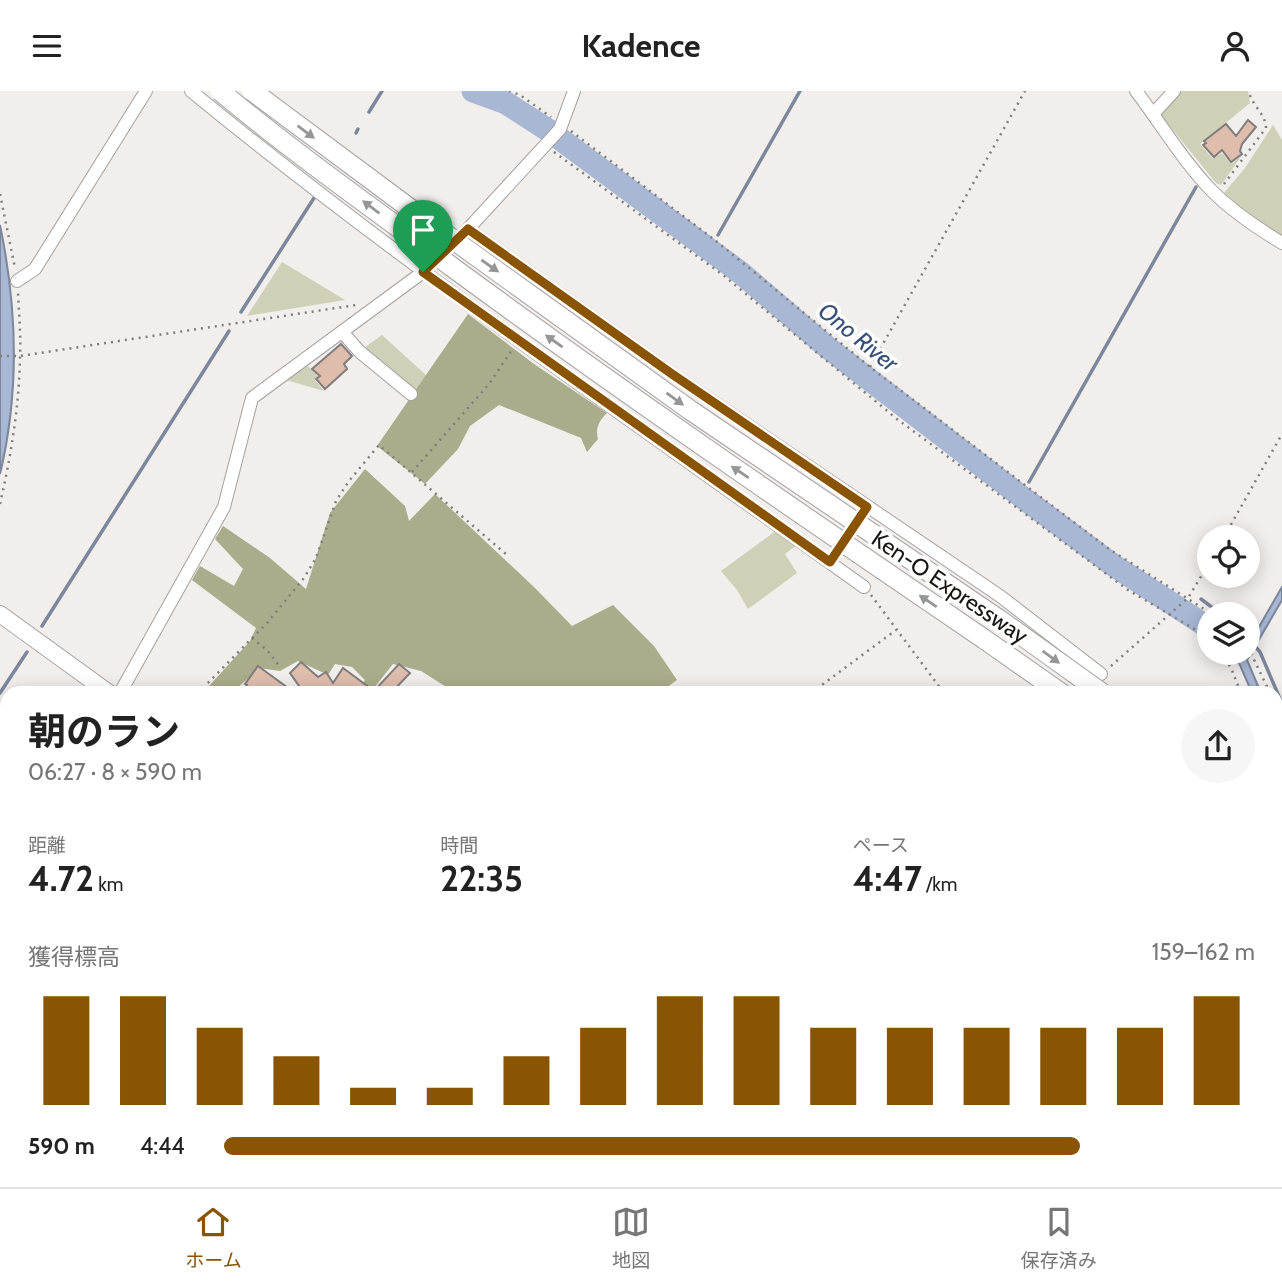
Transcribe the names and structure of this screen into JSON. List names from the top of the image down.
{
  "streets": {
    "highway": ["Ken-O Expressway"]
  },
  "water": ["Ono River"],
  "page": {
    "header": "Kadence",
    "heading": ["朝のラン", "06:27 · 8 × 590 m"],
    "stats": [
      ["距離", "4.72 km"],
      ["時間", "22:35"],
      ["ペース", "4:47 /km"]
    ],
    "chart": ["獲得標高", "159–162 m"],
    "list": [
      {
        "name": "590 m",
        "note": "4:44"
      }
    ],
    "tabs": ["ホーム", "地図", "保存済み"]
  }
}
